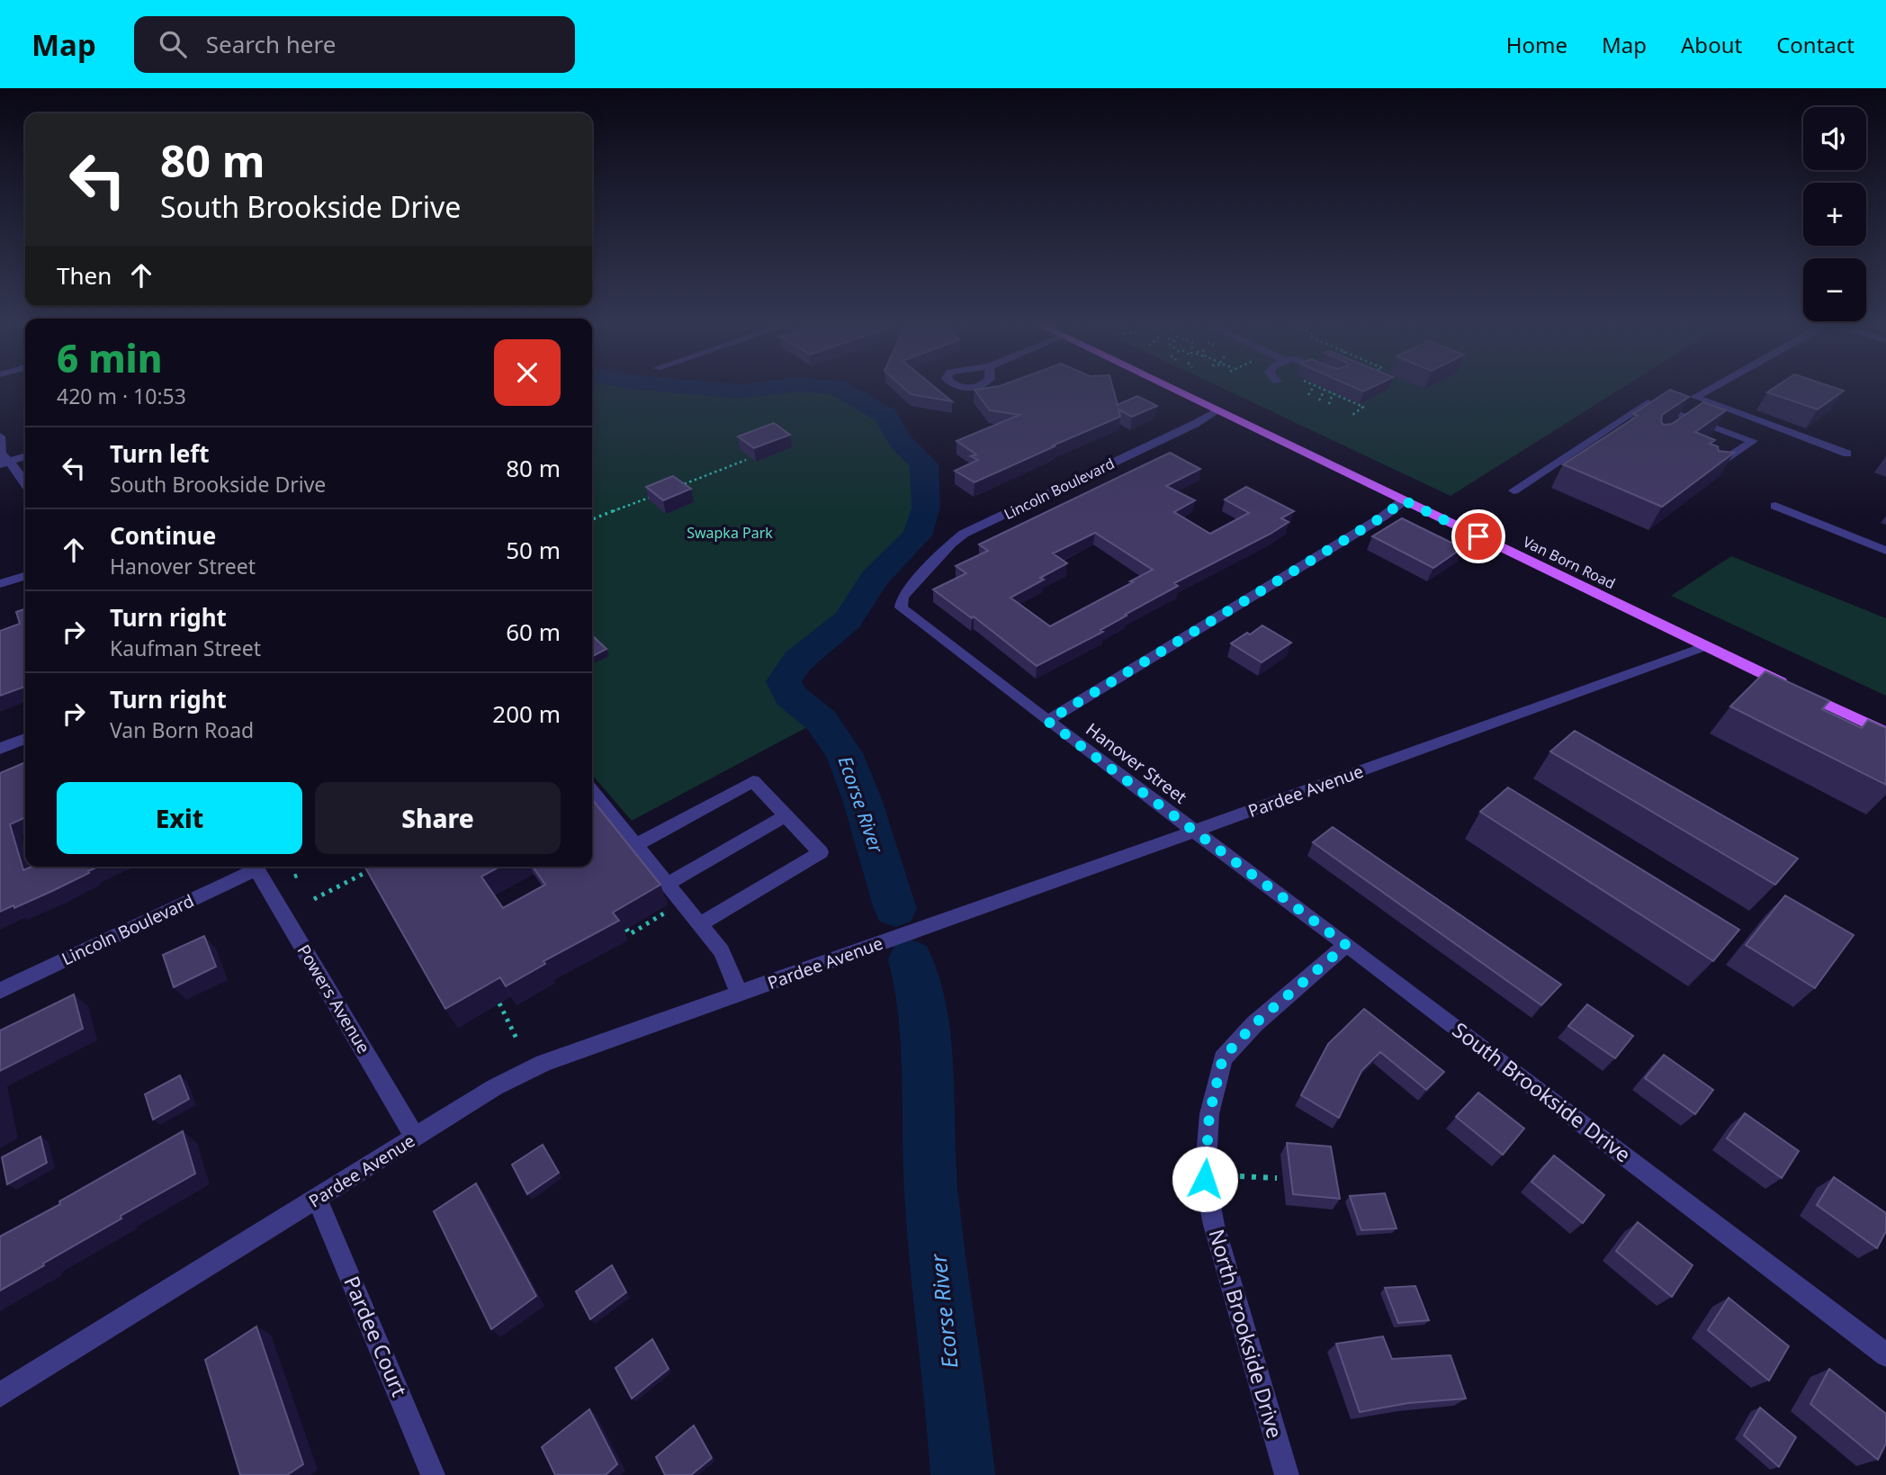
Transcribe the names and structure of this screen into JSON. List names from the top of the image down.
{
  "streets": {
    "main road": ["Van Born Road"],
    "street": [
      "Lincoln Boulevard",
      "Hanover Street",
      "Pardee Avenue",
      "Powers Avenue",
      "South Brookside Drive",
      "North Brookside Drive",
      "Pardee Court"
    ]
  },
  "crossings": [
    ["Lincoln Boulevard", "Van Born Road"],
    ["Lincoln Boulevard", "Hanover Street"],
    ["Van Born Road", "Pardee Avenue"],
    ["Hanover Street", "Pardee Avenue"],
    ["Hanover Street", "South Brookside Drive"],
    ["Pardee Avenue", "Powers Avenue"],
    ["Pardee Avenue", "South Brookside Drive"],
    ["Pardee Avenue", "Pardee Court"],
    ["South Brookside Drive", "North Brookside Drive"]
  ],
  "water": ["Ecorse River"],
  "parks": ["Swapka Park"],
  "page": {
    "header": "Map",
    "search": "Search here",
    "nav": [
      "Home",
      "Map",
      "About",
      "Contact"
    ],
    "map_buttons": ["+", "−"],
    "turn": ["80 m", "South Brookside Drive"],
    "then": "Then",
    "heading": ["6 min", "420 m · 10:53"],
    "list": [
      {
        "name": "Turn left",
        "note": "South Brookside Drive",
        "value": "80 m"
      },
      {
        "name": "Continue",
        "note": "Hanover Street",
        "value": "50 m"
      },
      {
        "name": "Turn right",
        "note": "Kaufman Street",
        "value": "60 m"
      },
      {
        "name": "Turn right",
        "note": "Van Born Road",
        "value": "200 m"
      }
    ],
    "buttons": ["Exit", "Share"]
  }
}
